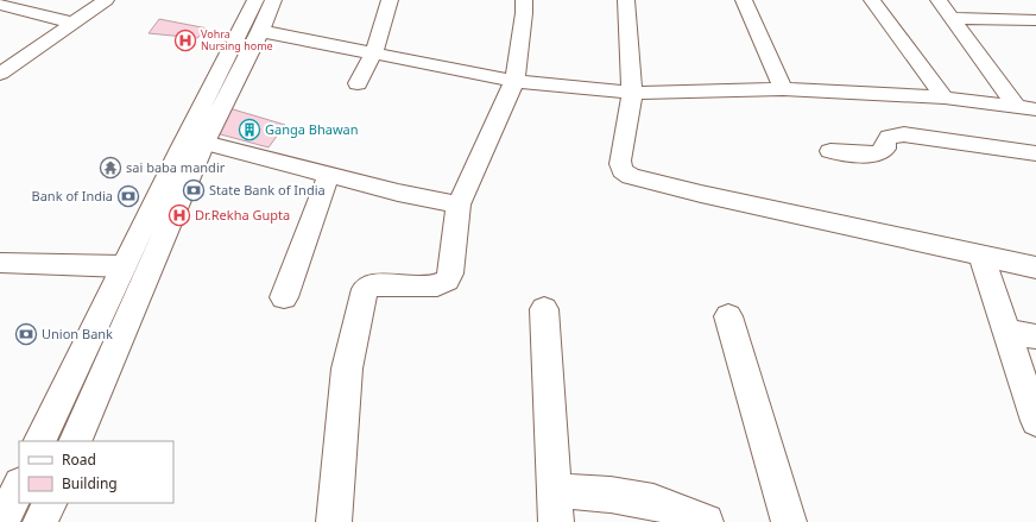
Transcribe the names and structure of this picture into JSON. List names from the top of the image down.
{
  "places": {
    "hospital": ["Vohra Nursing home", "Dr.Rekha Gupta"],
    "building": ["Ganga Bhawan"],
    "temple": ["sai baba mandir"],
    "bank": ["State Bank of India", "Bank of India", "Union Bank"]
  },
  "legend": ["Road", "Building"]
}
